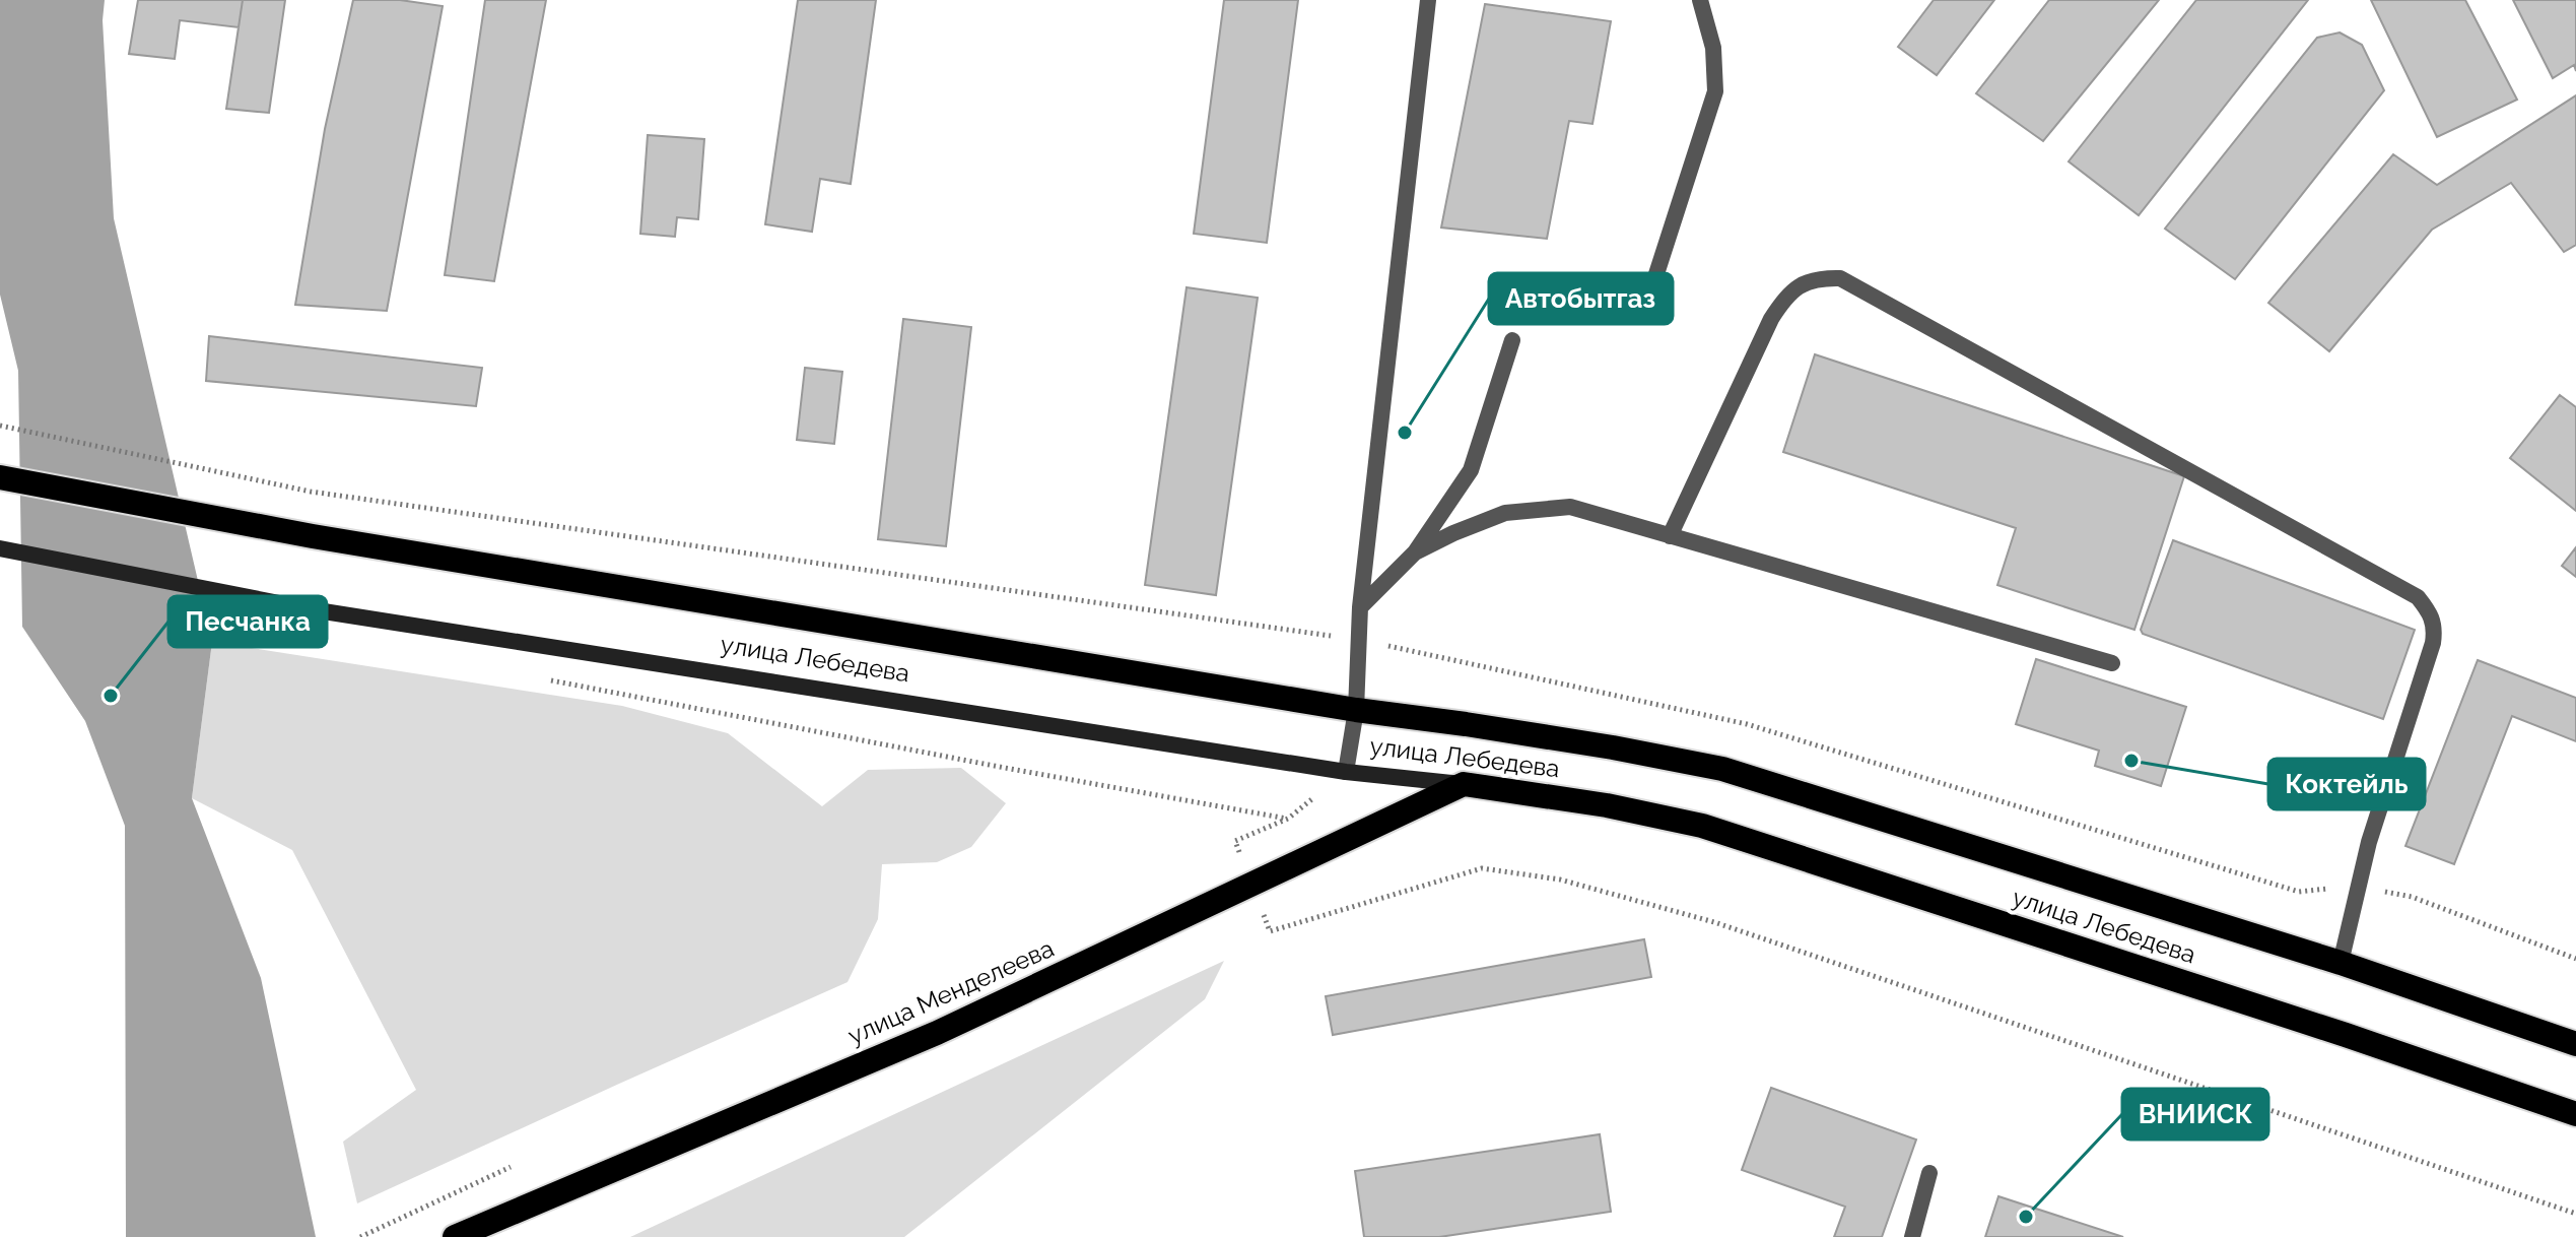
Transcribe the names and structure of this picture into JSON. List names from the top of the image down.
{
  "streets": {
    "highway": ["улица Лебедева", "улица Менделеева"]
  },
  "crossings": [
    ["улица Лебедева", "улица Менделеева"]
  ],
  "places": [
    "Автобытгаз",
    "Песчанка",
    "Коктейль",
    "ВНИИСК"
  ]
}
